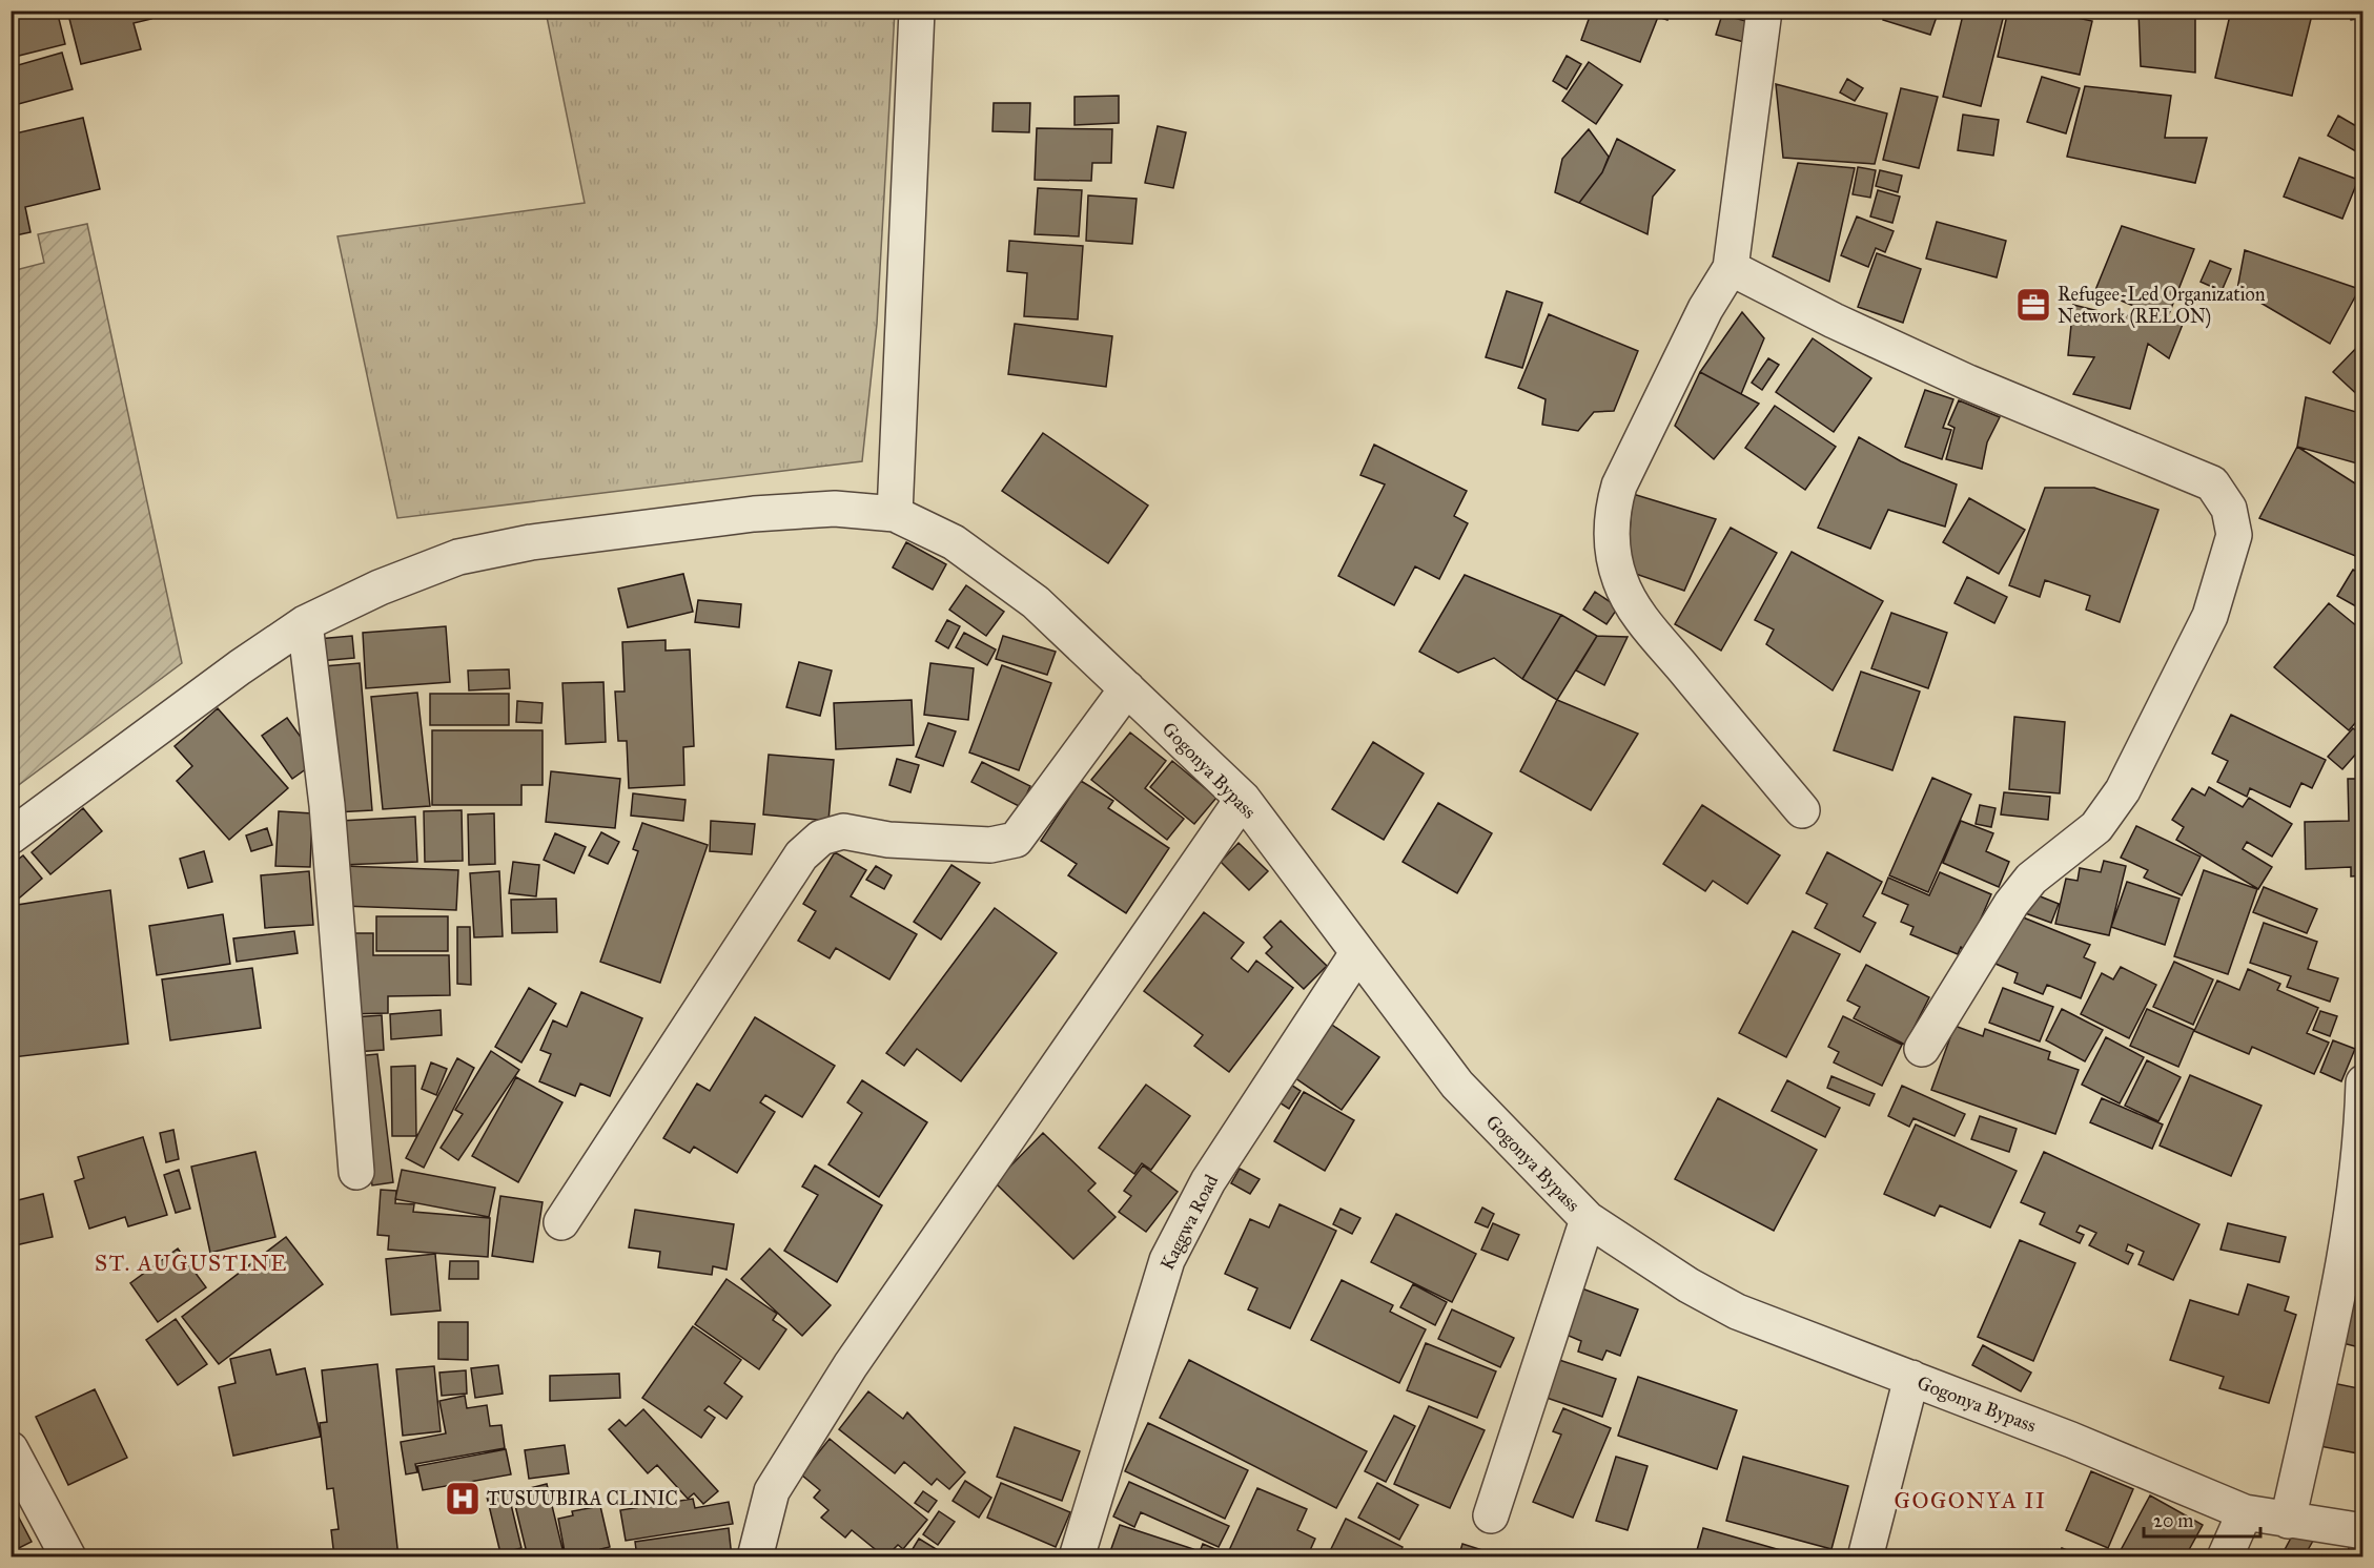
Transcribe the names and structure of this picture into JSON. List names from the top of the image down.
{
  "streets": {
    "street": ["Gogonya Bypass", "Kaggwa Road"]
  },
  "crossings": [
    ["Gogonya Bypass", "Kaggwa Road"]
  ],
  "districts": ["ST. AUGUSTINE", "GOGONYA II"],
  "places": {
    "office": ["Refugee-Led Organization Network (RELON)"],
    "hospital": ["TUSUUBIRA CLINIC"]
  },
  "scale_bar": "20 m"
}
